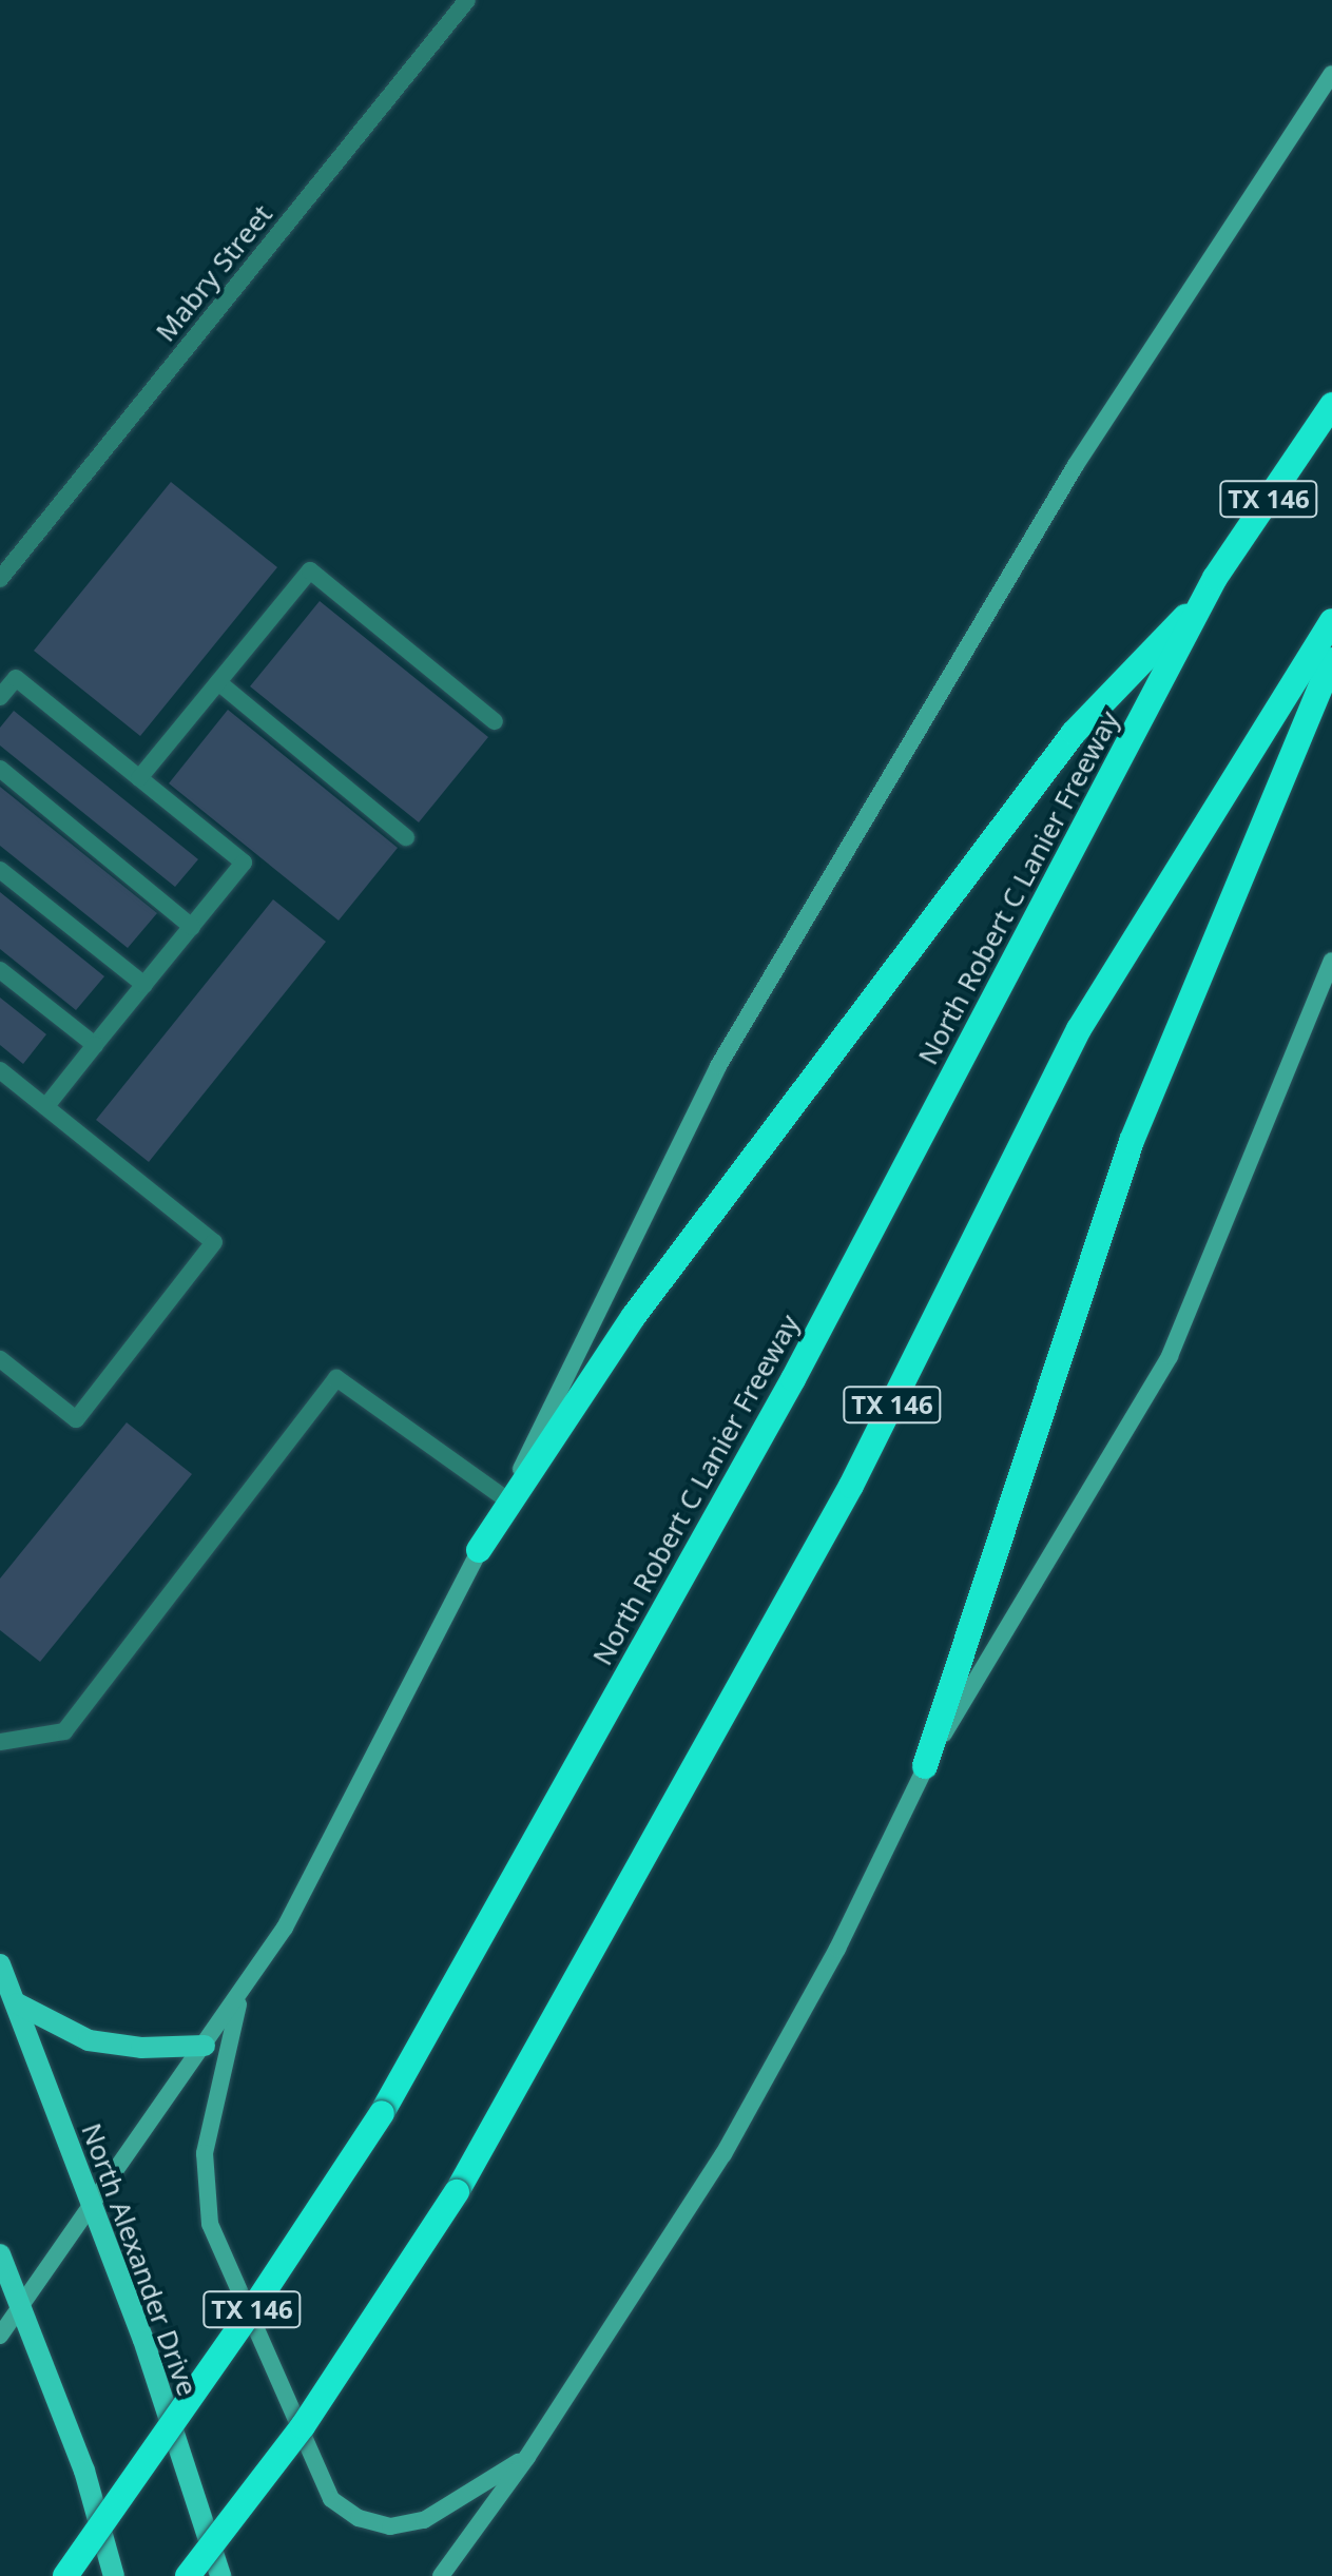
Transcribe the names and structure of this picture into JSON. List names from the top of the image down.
{
  "streets": {
    "highway": ["TX 146", "North Robert C Lanier Freeway"],
    "main road": ["North Alexander Drive"],
    "street": ["Mabry Street"]
  }
}
